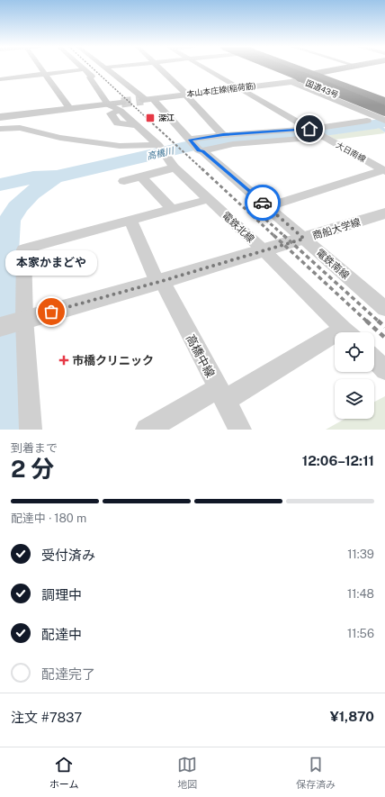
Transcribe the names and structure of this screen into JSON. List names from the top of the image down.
{
  "streets": {
    "highway": ["国道43号"],
    "street": [
      "本山本庄線(稲荷筋)",
      "大日南線",
      "電鉄北線",
      "商船大学線",
      "電鉄南線",
      "高橋中線"
    ]
  },
  "crossings": [
    ["国道43号", "本山本庄線(稲荷筋)"],
    ["本山本庄線(稲荷筋)", "大日南線"],
    ["本山本庄線(稲荷筋)", "電鉄南線"],
    ["電鉄北線", "商船大学線"],
    ["商船大学線", "電鉄南線"],
    ["商船大学線", "高橋中線"]
  ],
  "water": ["高橋川"],
  "places": {
    "transit": ["深江"],
    "other": ["本家かまどや"],
    "health": ["市橋クリニック"]
  },
  "page": {
    "bubble": "本家かまどや",
    "heading": ["2 分", "到着まで", "12:06–12:11"],
    "panel": ["注文 #7837", "¥1,870"],
    "bar": "配達中 · 180 m",
    "list": [
      ["受付済み", "11:39"],
      ["調理中", "11:48"],
      ["配達中", "11:56"],
      "配達完了"
    ],
    "tabs": ["ホーム", "地図", "保存済み"]
  }
}
